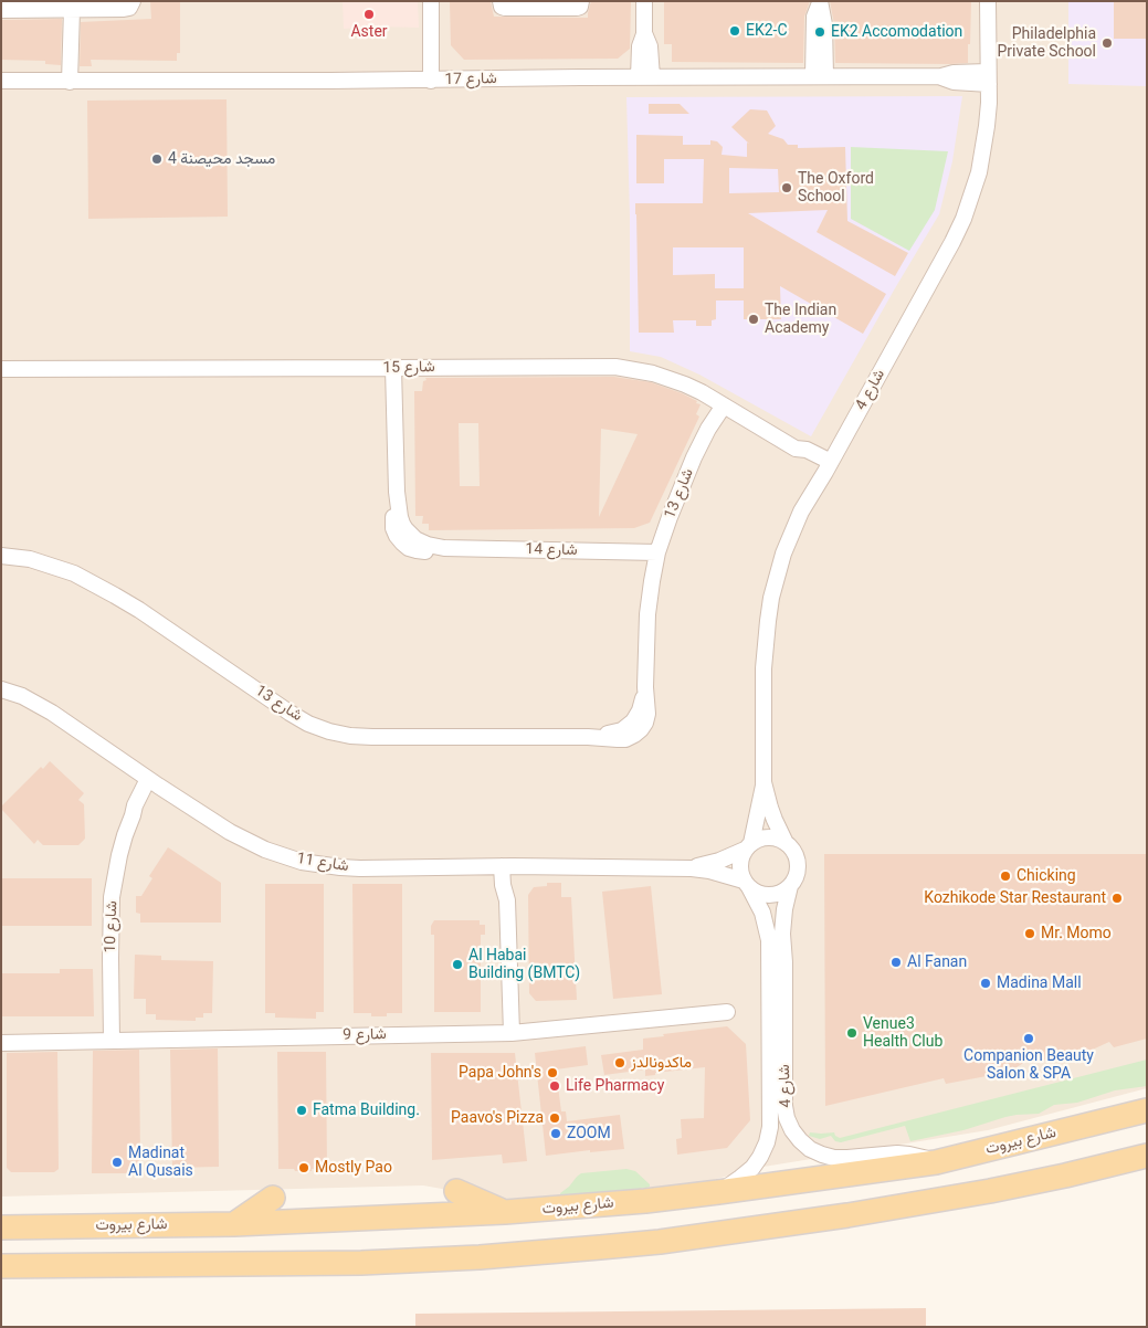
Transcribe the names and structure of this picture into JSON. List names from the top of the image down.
{
  "streets": {
    "main road": ["شارع بيروت"],
    "street": [
      "شارع 17",
      "شارع 15",
      "شارع 4",
      "شارع 13",
      "شارع 14",
      "شارع 11",
      "شارع 10",
      "شارع 9"
    ]
  },
  "crossings": [
    ["شارع 17", "شارع 4"],
    ["شارع 15", "شارع 4"],
    ["شارع 15", "شارع 13"],
    ["شارع 15", "شارع 14"],
    ["شارع 4", "شارع 11"],
    ["شارع 4", "شارع بيروت"],
    ["شارع 13", "شارع 14"],
    ["شارع 11", "شارع 10"],
    ["شارع 10", "شارع 9"]
  ],
  "places": [
    "Aster",
    "EK2-C",
    "EK2 Accomodation",
    "Philadelphia Private School",
    "مسجد محيصنة 4",
    "The Oxford School",
    "The Indian Academy",
    "Chicking",
    "Kozhikode Star Restaurant",
    "Mr. Momo",
    "Al Fanan",
    "Al Habai Building (BMTC)",
    "Madina Mall",
    "Venue3 Health Club",
    "Companion Beauty Salon & SPA",
    "ماكدونالدز",
    "Papa John's",
    "Life Pharmacy",
    "Fatma Building.",
    "Paavo's Pizza",
    "ZOOM",
    "Madinat Al Qusais",
    "Mostly Pao"
  ]
}
